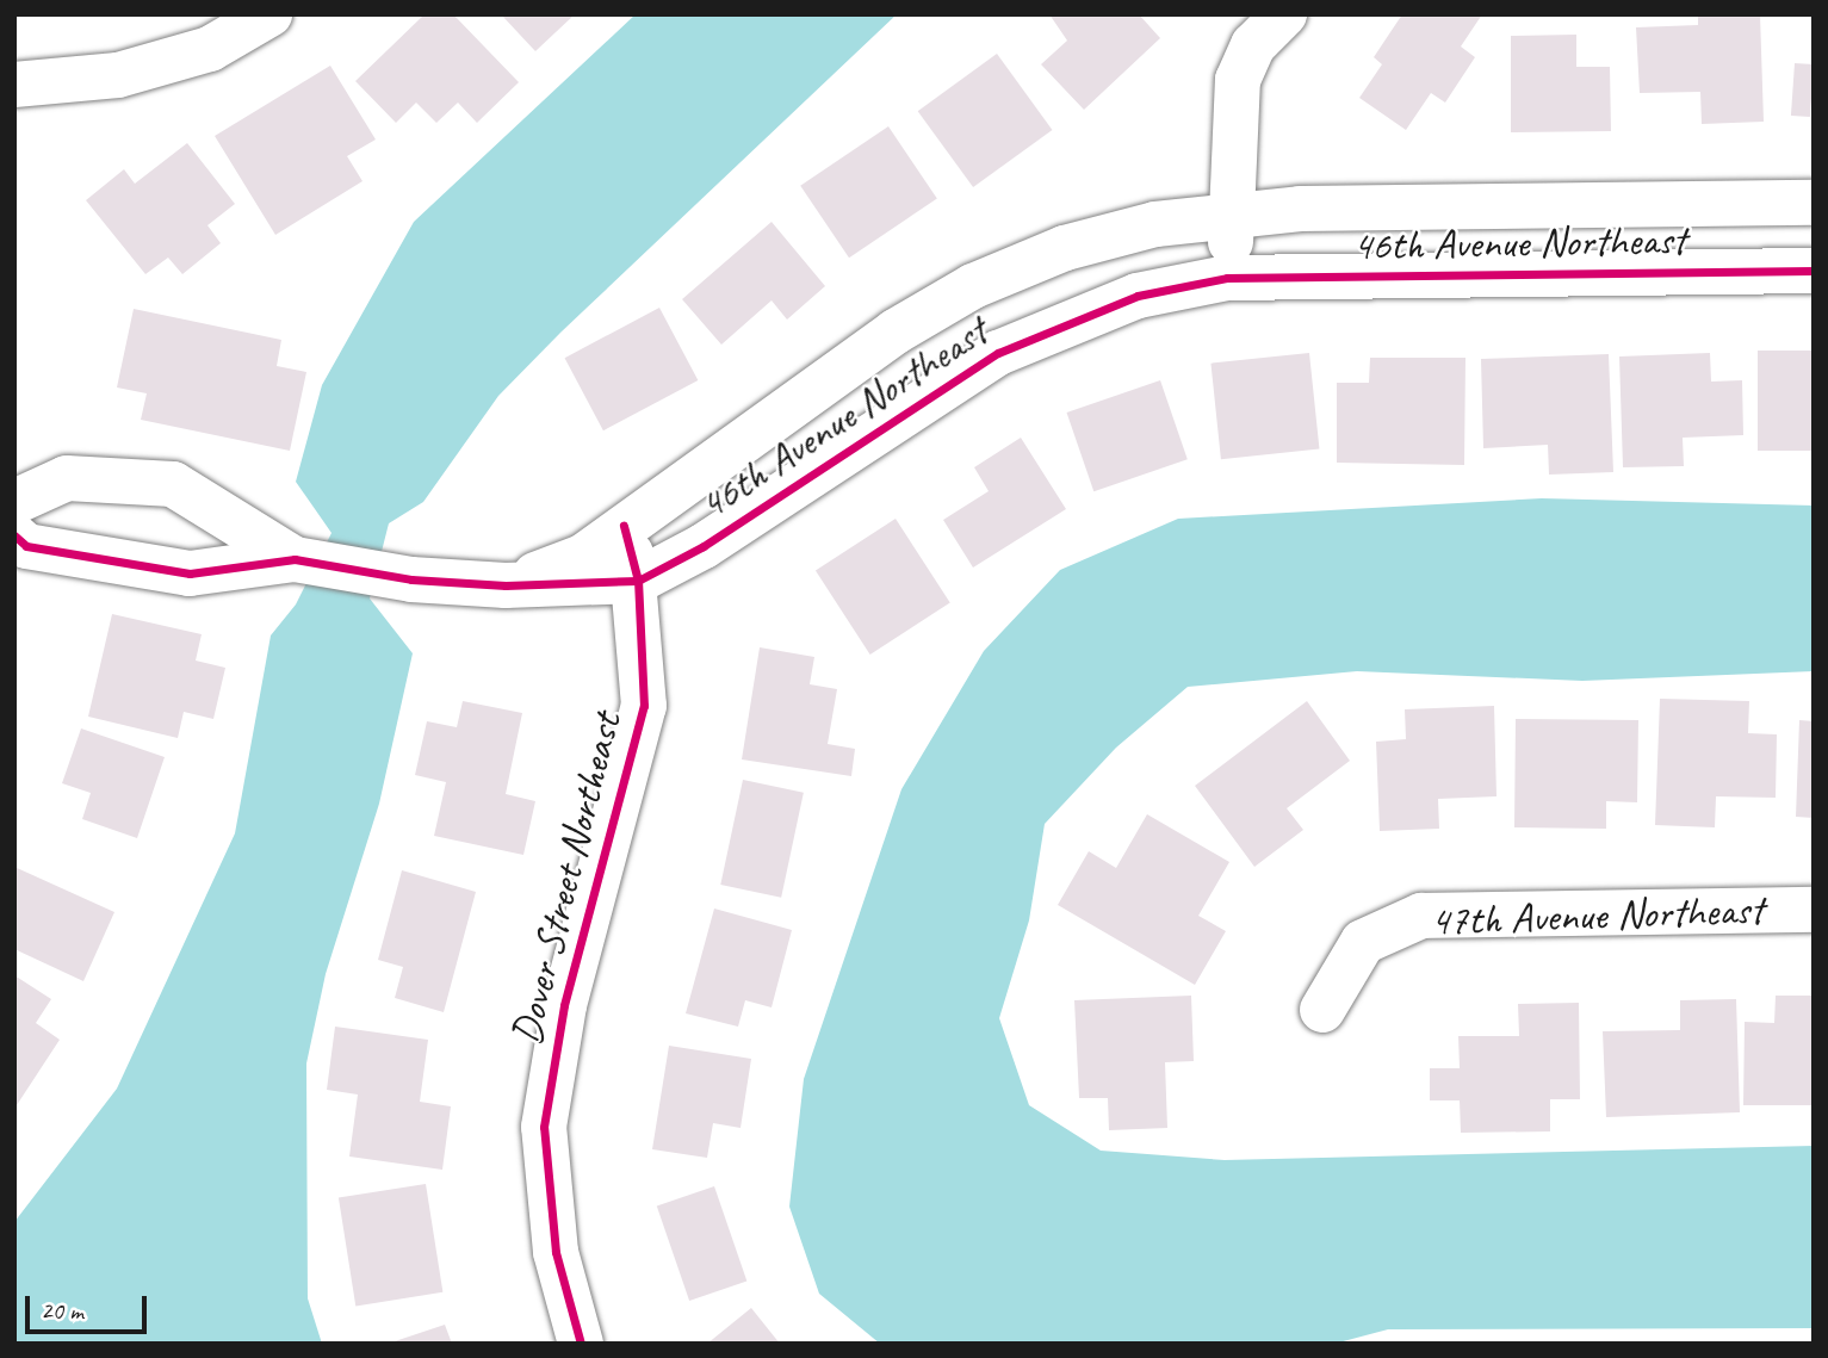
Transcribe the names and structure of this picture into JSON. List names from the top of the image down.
{
  "streets": {
    "street": ["46th Avenue Northeast", "Dover Street Northeast", "47th Avenue Northeast"]
  },
  "crossings": [
    ["46th Avenue Northeast", "Dover Street Northeast"]
  ],
  "scale_bar": "20 m"
}
